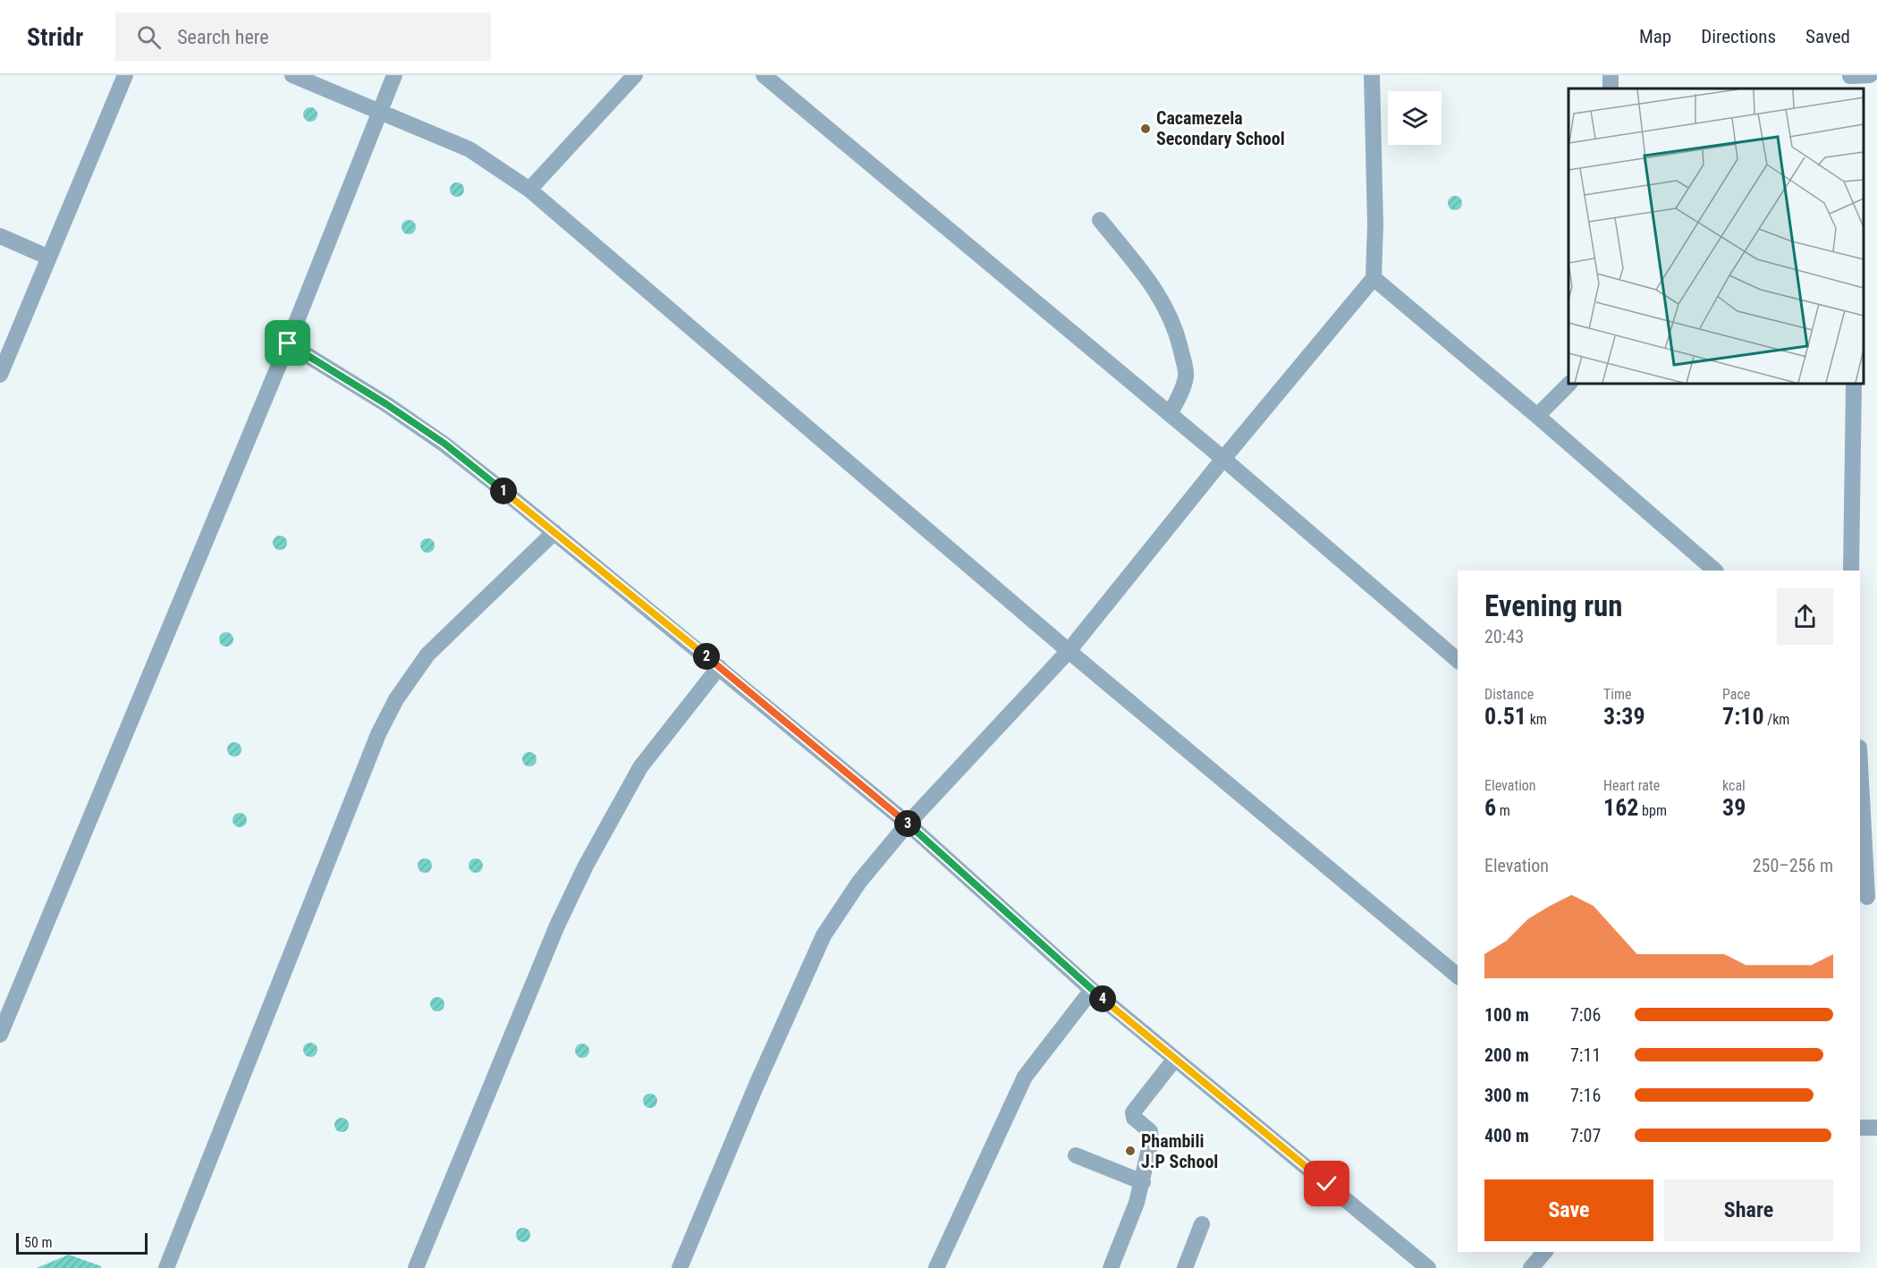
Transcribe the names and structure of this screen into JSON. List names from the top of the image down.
{
  "places": ["Cacamezela Secondary School", "Phambili J.P School"],
  "scale_bar": "50 m",
  "page": {
    "header": "Stridr",
    "search": "Search here",
    "nav": ["Map", "Directions", "Saved"],
    "pins": [
      "1",
      "2",
      "3",
      "4"
    ],
    "heading": ["Evening run", "20:43"],
    "stats": [
      ["Distance", "0.51 km"],
      ["Time", "3:39"],
      ["Pace", "7:10 /km"],
      ["Elevation", "6 m"],
      ["Heart rate", "162 bpm"],
      ["kcal", "39"]
    ],
    "chart": ["Elevation", "250–256 m"],
    "list": [
      {
        "name": "100 m",
        "note": "7:06"
      },
      {
        "name": "200 m",
        "note": "7:11"
      },
      {
        "name": "300 m",
        "note": "7:16"
      },
      {
        "name": "400 m",
        "note": "7:07"
      }
    ],
    "buttons": ["Save", "Share"],
    "scale": "50 m"
  }
}
